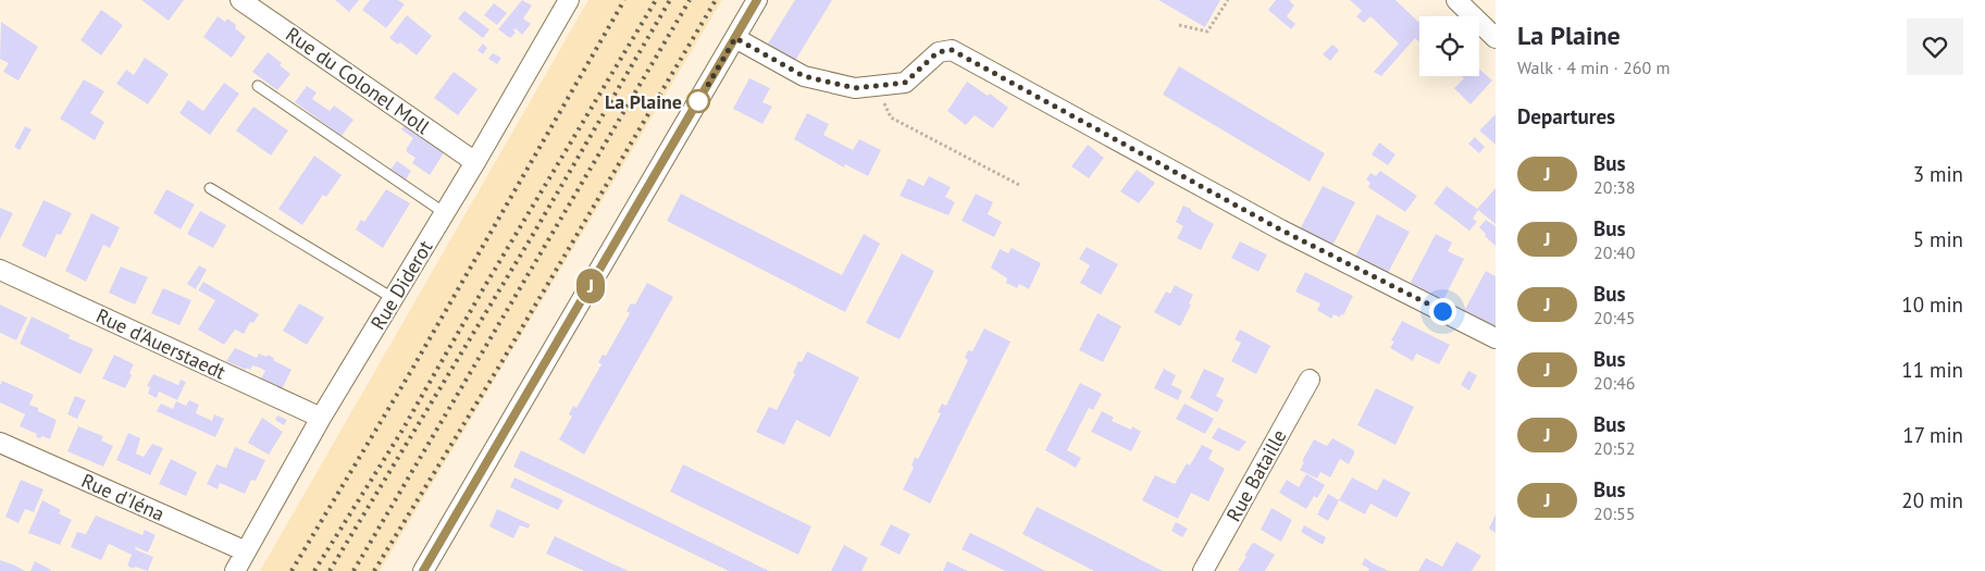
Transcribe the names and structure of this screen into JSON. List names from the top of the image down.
{
  "streets": {
    "street": [
      "Rue du Colonel Moll",
      "Rue Diderot",
      "Rue d'Auerstaedt",
      "Rue Bataille",
      "Rue d'Iéna"
    ]
  },
  "crossings": [
    ["Rue du Colonel Moll", "Rue Diderot"],
    ["Rue Diderot", "Rue d'Auerstaedt"],
    ["Rue Diderot", "Rue d'Iéna"]
  ],
  "places": ["La Plaine"],
  "lines": ["bus line J"],
  "page": {
    "on_map": "J",
    "heading": [
      ["La Plaine", "Walk · 4 min · 260 m"],
      "Departures"
    ],
    "list": [
      {
        "mark": "J",
        "name": "Bus",
        "note": "20:38",
        "value": "3 min"
      },
      {
        "mark": "J",
        "name": "Bus",
        "note": "20:40",
        "value": "5 min"
      },
      {
        "mark": "J",
        "name": "Bus",
        "note": "20:45",
        "value": "10 min"
      },
      {
        "mark": "J",
        "name": "Bus",
        "note": "20:46",
        "value": "11 min"
      },
      {
        "mark": "J",
        "name": "Bus",
        "note": "20:52",
        "value": "17 min"
      },
      {
        "mark": "J",
        "name": "Bus",
        "note": "20:55",
        "value": "20 min"
      }
    ]
  }
}
